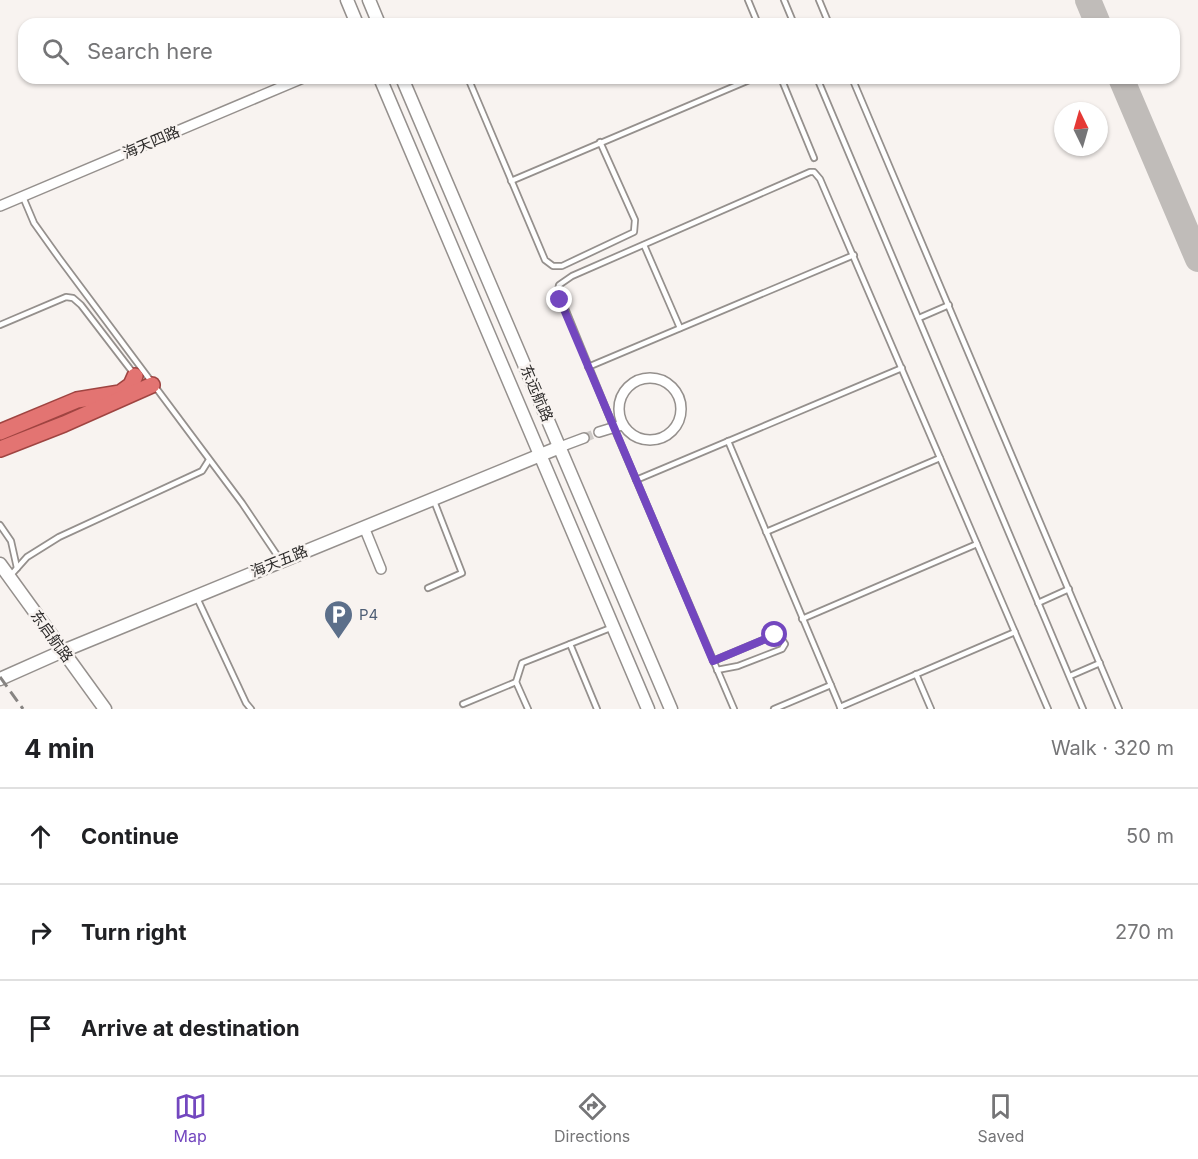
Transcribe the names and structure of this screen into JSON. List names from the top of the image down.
{
  "streets": {
    "street": [
      "海天四路",
      "东远航路",
      "海天五路",
      "东启航路"
    ]
  },
  "crossings": [
    ["东远航路", "海天五路"],
    ["海天五路", "东启航路"]
  ],
  "places": {
    "parking": ["P4"]
  },
  "north": "top",
  "page": {
    "search": "Search here",
    "heading": ["4 min", "Walk · 320 m"],
    "list": [
      ["Continue", "50 m"],
      ["Turn right", "270 m"],
      "Arrive at destination"
    ],
    "nav": ["Map", "Directions", "Saved"]
  }
}
